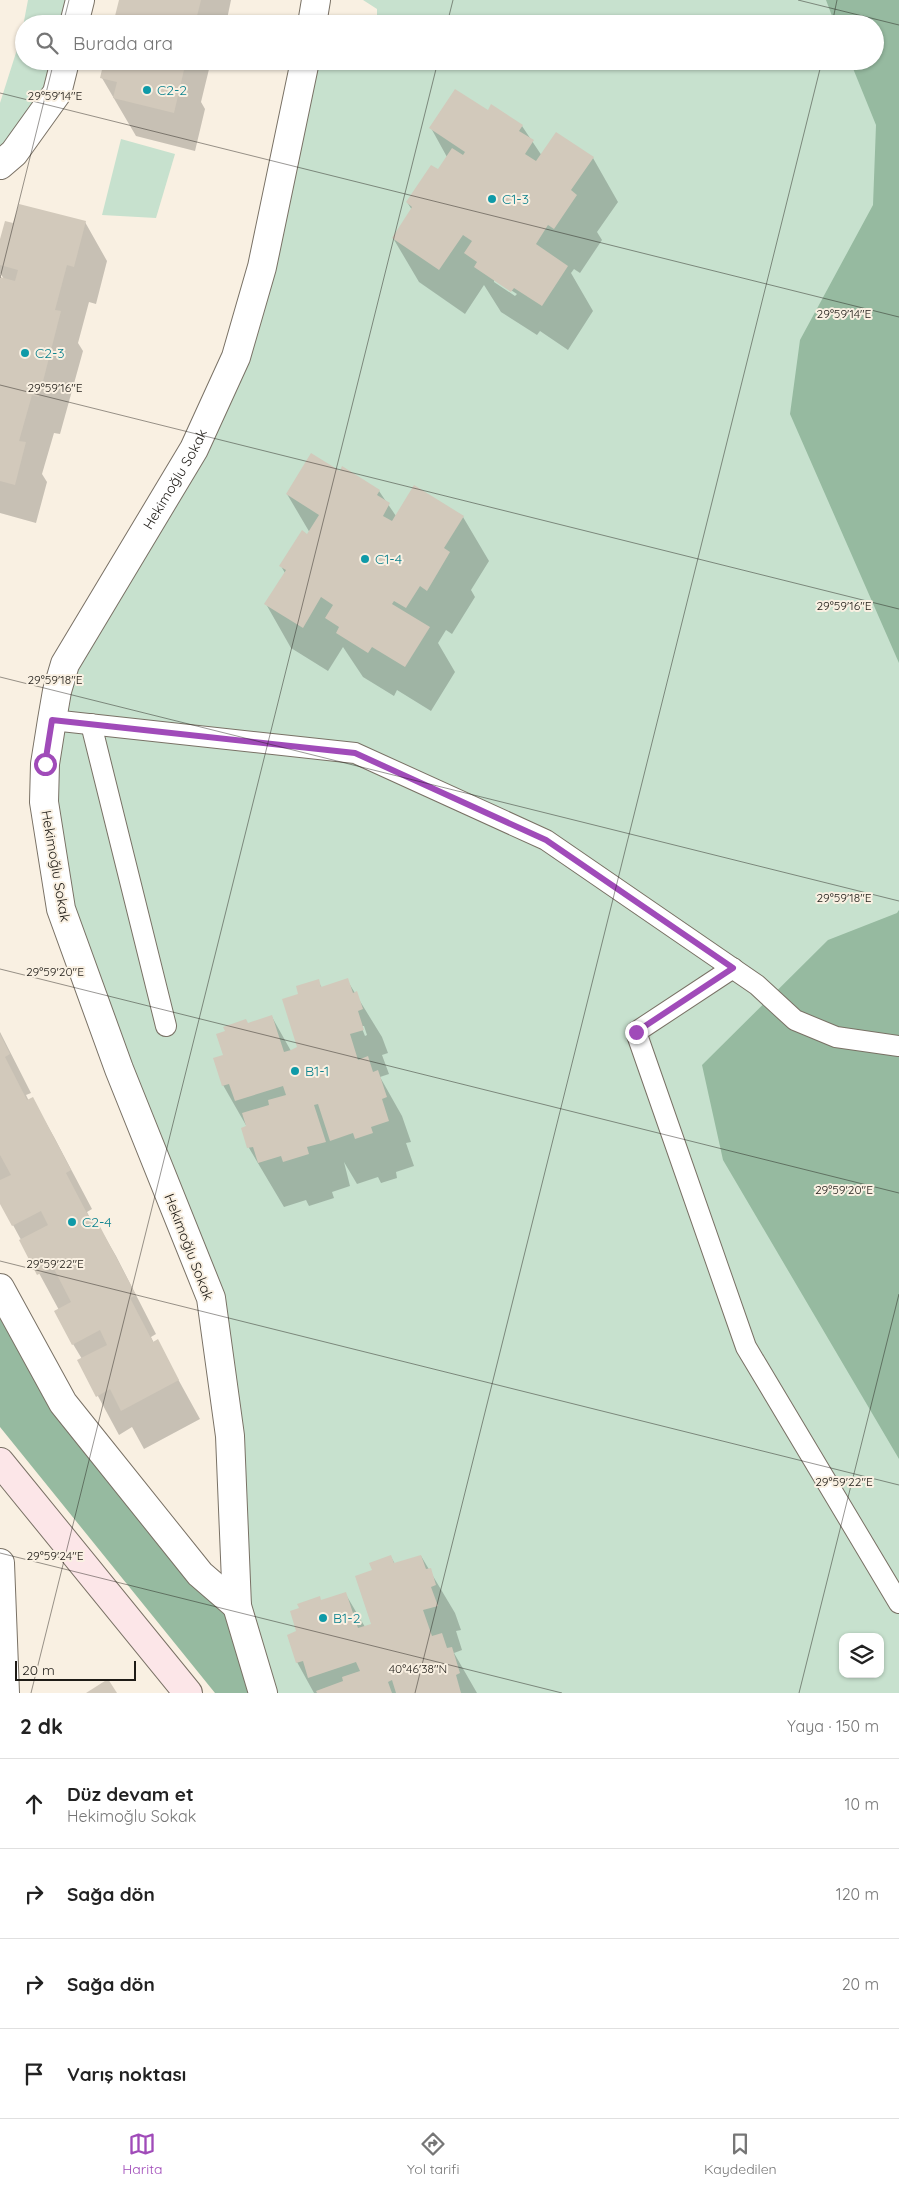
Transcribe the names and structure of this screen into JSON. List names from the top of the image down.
{
  "streets": {
    "street": ["Hekimoğlu Sokak"]
  },
  "places": [
    "C2-2",
    "C1-3",
    "C2-3",
    "C1-4",
    "B1-1",
    "C2-4",
    "B1-2"
  ],
  "scale_bar": "20 m",
  "page": {
    "search": "Burada ara",
    "scale": "20 m",
    "heading": ["2 dk", "Yaya · 150 m"],
    "list": [
      ["Düz devam et", "Hekimoğlu Sokak", "10 m"],
      ["Sağa dön", "120 m"],
      ["Sağa dön", "20 m"],
      "Varış noktası"
    ],
    "nav": ["Harita", "Yol tarifi", "Kaydedilen"]
  },
  "coordinates": [
    "29°59'14\"E",
    "29°59'16\"E",
    "29°59'18\"E",
    "29°59'20\"E",
    "29°59'22\"E",
    "29°59'24\"E",
    "40°46'38\"N"
  ]
}
